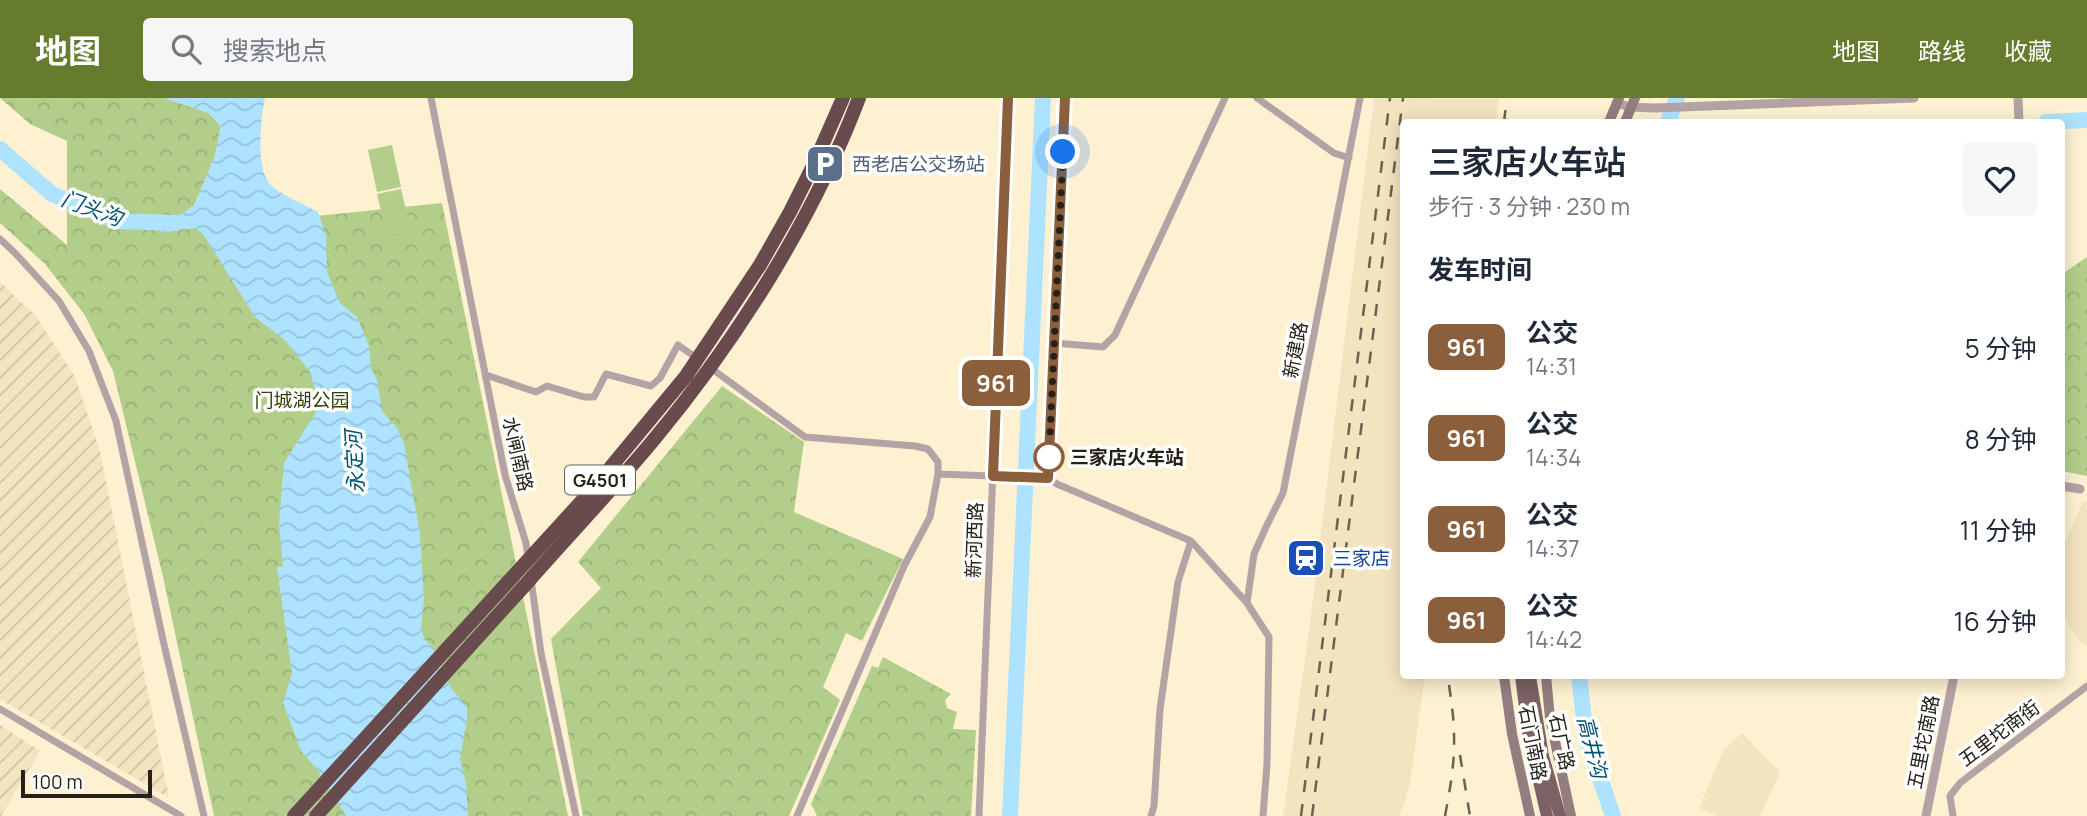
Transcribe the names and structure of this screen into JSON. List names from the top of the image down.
{
  "streets": {
    "highway": ["G4501"],
    "main road": ["石广路", "石门南路"],
    "street": [
      "新建路",
      "水闸南路",
      "新河西路",
      "五里坨南街",
      "五里坨南路"
    ]
  },
  "water": ["门头沟", "永定河", "高井沟"],
  "parks": ["门城湖公园"],
  "places": {
    "parking": ["西老店公交场站"],
    "other": ["三家店火车站"],
    "station": ["三家店"]
  },
  "lines": ["bus line 961"],
  "scale_bar": "100 m",
  "page": {
    "header": "地图",
    "search": "搜索地点",
    "nav": ["地图", "路线", "收藏"],
    "on_map": "961",
    "heading": [
      ["三家店火车站", "步行 · 3 分钟 · 230 m"],
      "发车时间"
    ],
    "list": [
      {
        "mark": "961",
        "name": "公交",
        "note": "14:31",
        "value": "5 分钟"
      },
      {
        "mark": "961",
        "name": "公交",
        "note": "14:34",
        "value": "8 分钟"
      },
      {
        "mark": "961",
        "name": "公交",
        "note": "14:37",
        "value": "11 分钟"
      },
      {
        "mark": "961",
        "name": "公交",
        "note": "14:42",
        "value": "16 分钟"
      }
    ],
    "scale": "100 m"
  }
}
